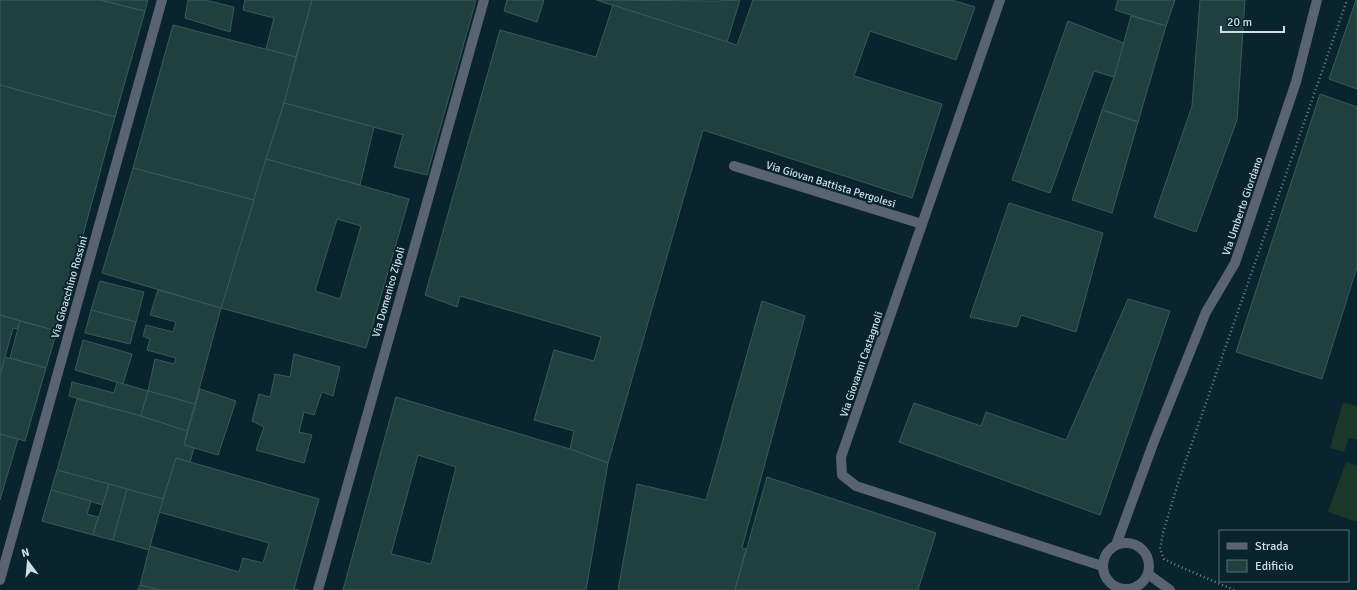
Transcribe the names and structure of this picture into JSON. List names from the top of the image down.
{
  "streets": {
    "street": [
      "Via Giovan Battista Pergolesi",
      "Via Umberto Giordano",
      "Via Gioacchino Rossini",
      "Via Domenico Zipoli",
      "Via Giovanni Castagnoli"
    ]
  },
  "crossings": [
    ["Via Giovan Battista Pergolesi", "Via Giovanni Castagnoli"],
    ["Via Umberto Giordano", "Via Giovanni Castagnoli"]
  ],
  "legend": ["Strada", "Edificio"],
  "scale_bar": "20 m",
  "north": "top"
}
